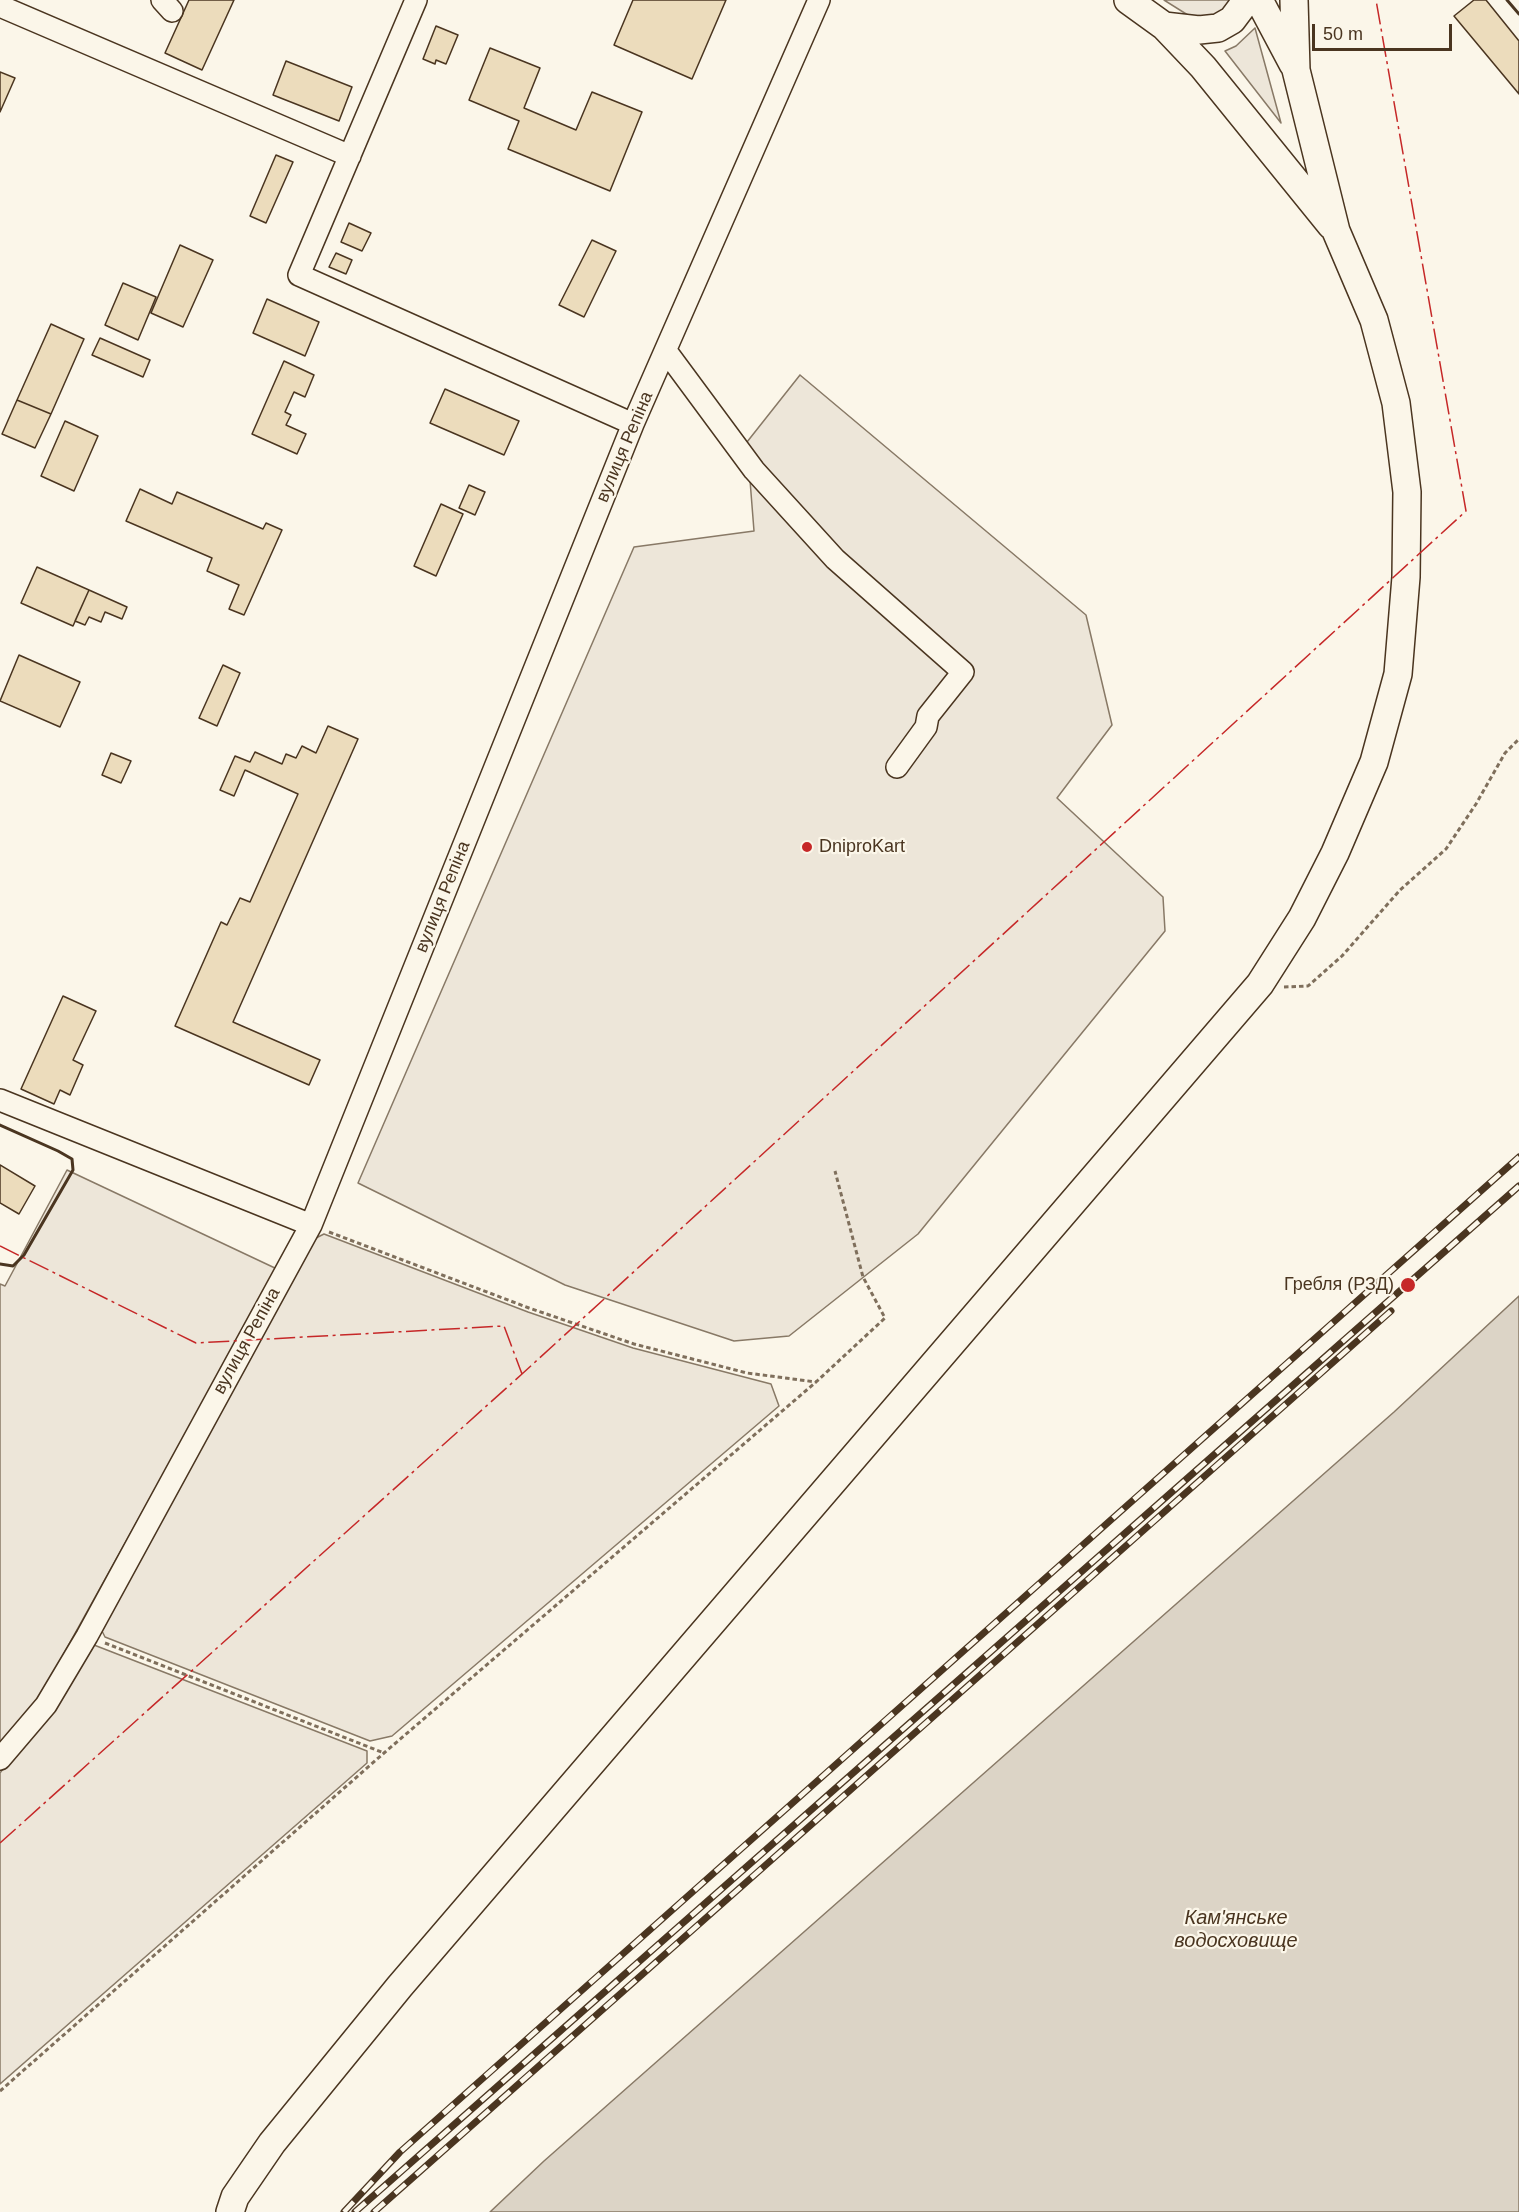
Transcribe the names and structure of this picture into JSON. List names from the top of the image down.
{
  "streets": {
    "street": ["вулиця Репіна"]
  },
  "water": ["Кам'янське водосховище"],
  "places": ["DniproKart", "Гребля (РЗД)"],
  "scale_bar": "50 m"
}
